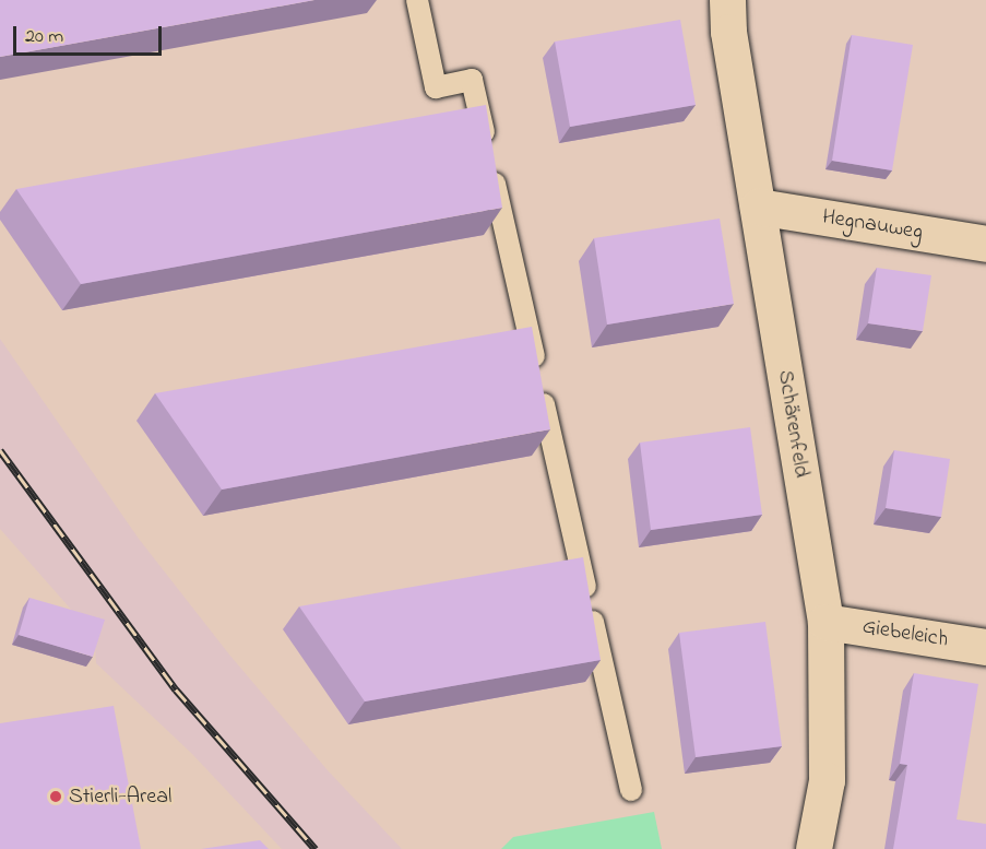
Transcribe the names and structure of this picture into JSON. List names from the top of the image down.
{
  "streets": {
    "street": ["Hegnauweg", "Schärenfeld", "Giebeleich"]
  },
  "crossings": [
    ["Hegnauweg", "Schärenfeld"],
    ["Schärenfeld", "Giebeleich"]
  ],
  "places": ["Stierli-Areal"],
  "scale_bar": "20 m"
}
